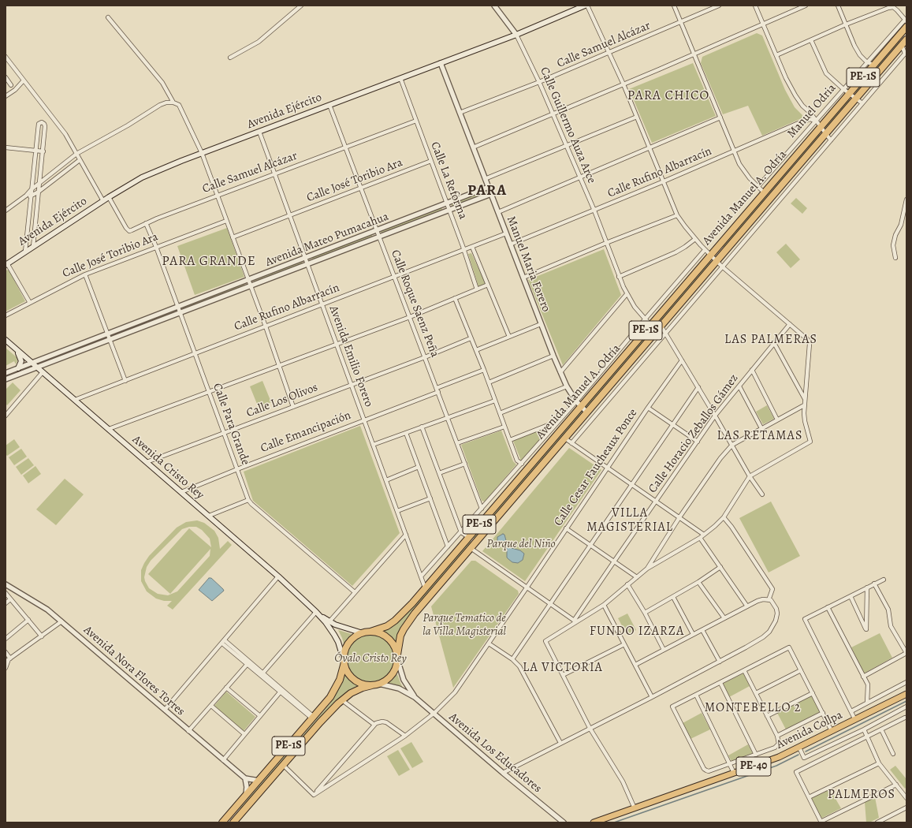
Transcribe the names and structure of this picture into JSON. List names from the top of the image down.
{
  "streets": {
    "highway": ["PE-1S", "Avenida Manuel A. Odría"],
    "main road": [
      "Avenida Ejército",
      "Avenida Cristo Rey",
      "Avenida Collpa",
      "PE-40"
    ],
    "street": [
      "Calle Samuel Alcázar",
      "Manuel Odria",
      "Calle Guillermo Auza Arce",
      "Calle Rufino Albarracín",
      "Calle José Toribio Ara",
      "Calle La Reforma",
      "Avenida Mateo Pumacahua",
      "Manuel Maria Forero",
      "Calle Roque Saenz Peña",
      "Avenida Emilio Forero",
      "Calle Los Olivos",
      "Calle Para Grande",
      "Calle Emancipación",
      "Calle Horacio Zeballos Gámez",
      "Calle Cesar Faucheaux Ponce",
      "Avenida Nora Flores Torres",
      "Avenida Los Educadores"
    ]
  },
  "crossings": [
    ["Calle Samuel Alcázar", "Avenida Ejército"],
    ["Calle Samuel Alcázar", "Calle Guillermo Auza Arce"],
    ["Calle Samuel Alcázar", "Calle La Reforma"],
    ["Calle Samuel Alcázar", "Manuel Maria Forero"],
    ["Calle Samuel Alcázar", "Calle Roque Saenz Peña"],
    ["Calle Samuel Alcázar", "Avenida Emilio Forero"],
    ["Calle Samuel Alcázar", "Calle Para Grande"],
    ["PE-1S", "Avenida Manuel A. Odría"],
    ["PE-1S", "Avenida Cristo Rey"],
    ["PE-1S", "Avenida Nora Flores Torres"],
    ["PE-1S", "Avenida Los Educadores"],
    ["Avenida Ejército", "Calle Guillermo Auza Arce"],
    ["Avenida Ejército", "Calle La Reforma"],
    ["Avenida Ejército", "Manuel Maria Forero"],
    ["Avenida Ejército", "Calle Roque Saenz Peña"],
    ["Avenida Ejército", "Avenida Emilio Forero"],
    ["Manuel Odria", "Calle Rufino Albarracín"],
    ["Manuel Odria", "Avenida Manuel A. Odría"],
    ["Calle Guillermo Auza Arce", "Calle Rufino Albarracín"],
    ["Calle Guillermo Auza Arce", "Avenida Manuel A. Odría"],
    ["Calle Rufino Albarracín", "Calle La Reforma"],
    ["Calle Rufino Albarracín", "Manuel Maria Forero"],
    ["Calle Rufino Albarracín", "Calle Roque Saenz Peña"],
    ["Calle Rufino Albarracín", "Avenida Emilio Forero"],
    ["Calle Rufino Albarracín", "Calle Para Grande"],
    ["Calle Rufino Albarracín", "Avenida Cristo Rey"],
    ["Calle José Toribio Ara", "Calle La Reforma"],
    ["Calle José Toribio Ara", "Calle Roque Saenz Peña"],
    ["Calle José Toribio Ara", "Avenida Emilio Forero"],
    ["Calle José Toribio Ara", "Calle Para Grande"],
    ["Calle La Reforma", "Avenida Mateo Pumacahua"],
    ["Avenida Manuel A. Odría", "Manuel Maria Forero"],
    ["Avenida Manuel A. Odría", "Calle Roque Saenz Peña"],
    ["Avenida Manuel A. Odría", "Avenida Emilio Forero"],
    ["Avenida Manuel A. Odría", "Avenida Cristo Rey"],
    ["Avenida Manuel A. Odría", "Avenida Los Educadores"],
    ["Avenida Mateo Pumacahua", "Manuel Maria Forero"],
    ["Avenida Mateo Pumacahua", "Calle Roque Saenz Peña"],
    ["Avenida Mateo Pumacahua", "Avenida Emilio Forero"],
    ["Avenida Mateo Pumacahua", "Calle Para Grande"],
    ["Avenida Mateo Pumacahua", "Avenida Cristo Rey"],
    ["Calle Roque Saenz Peña", "Calle Los Olivos"],
    ["Calle Roque Saenz Peña", "Calle Emancipación"],
    ["Avenida Emilio Forero", "Calle Los Olivos"],
    ["Avenida Emilio Forero", "Calle Emancipación"],
    ["Calle Los Olivos", "Calle Para Grande"],
    ["Calle Los Olivos", "Avenida Cristo Rey"],
    ["Calle Para Grande", "Calle Emancipación"],
    ["Calle Emancipación", "Avenida Cristo Rey"],
    ["Avenida Cristo Rey", "Avenida Los Educadores"],
    ["Calle Cesar Faucheaux Ponce", "Avenida Los Educadores"]
  ],
  "districts": [
    "PARA CHICO",
    "PARA",
    "PARA GRANDE",
    "LAS PALMERAS",
    "LAS RETAMAS",
    "VILLA MAGISTERIAL",
    "FUNDO IZARZA",
    "LA VICTORIA",
    "MONTEBELLO 2",
    "PALMEROS"
  ],
  "parks": ["Parque del Niño", "Parque Tematico de la Villa Magisterial", "Óvalo Cristo Rey"]
}
